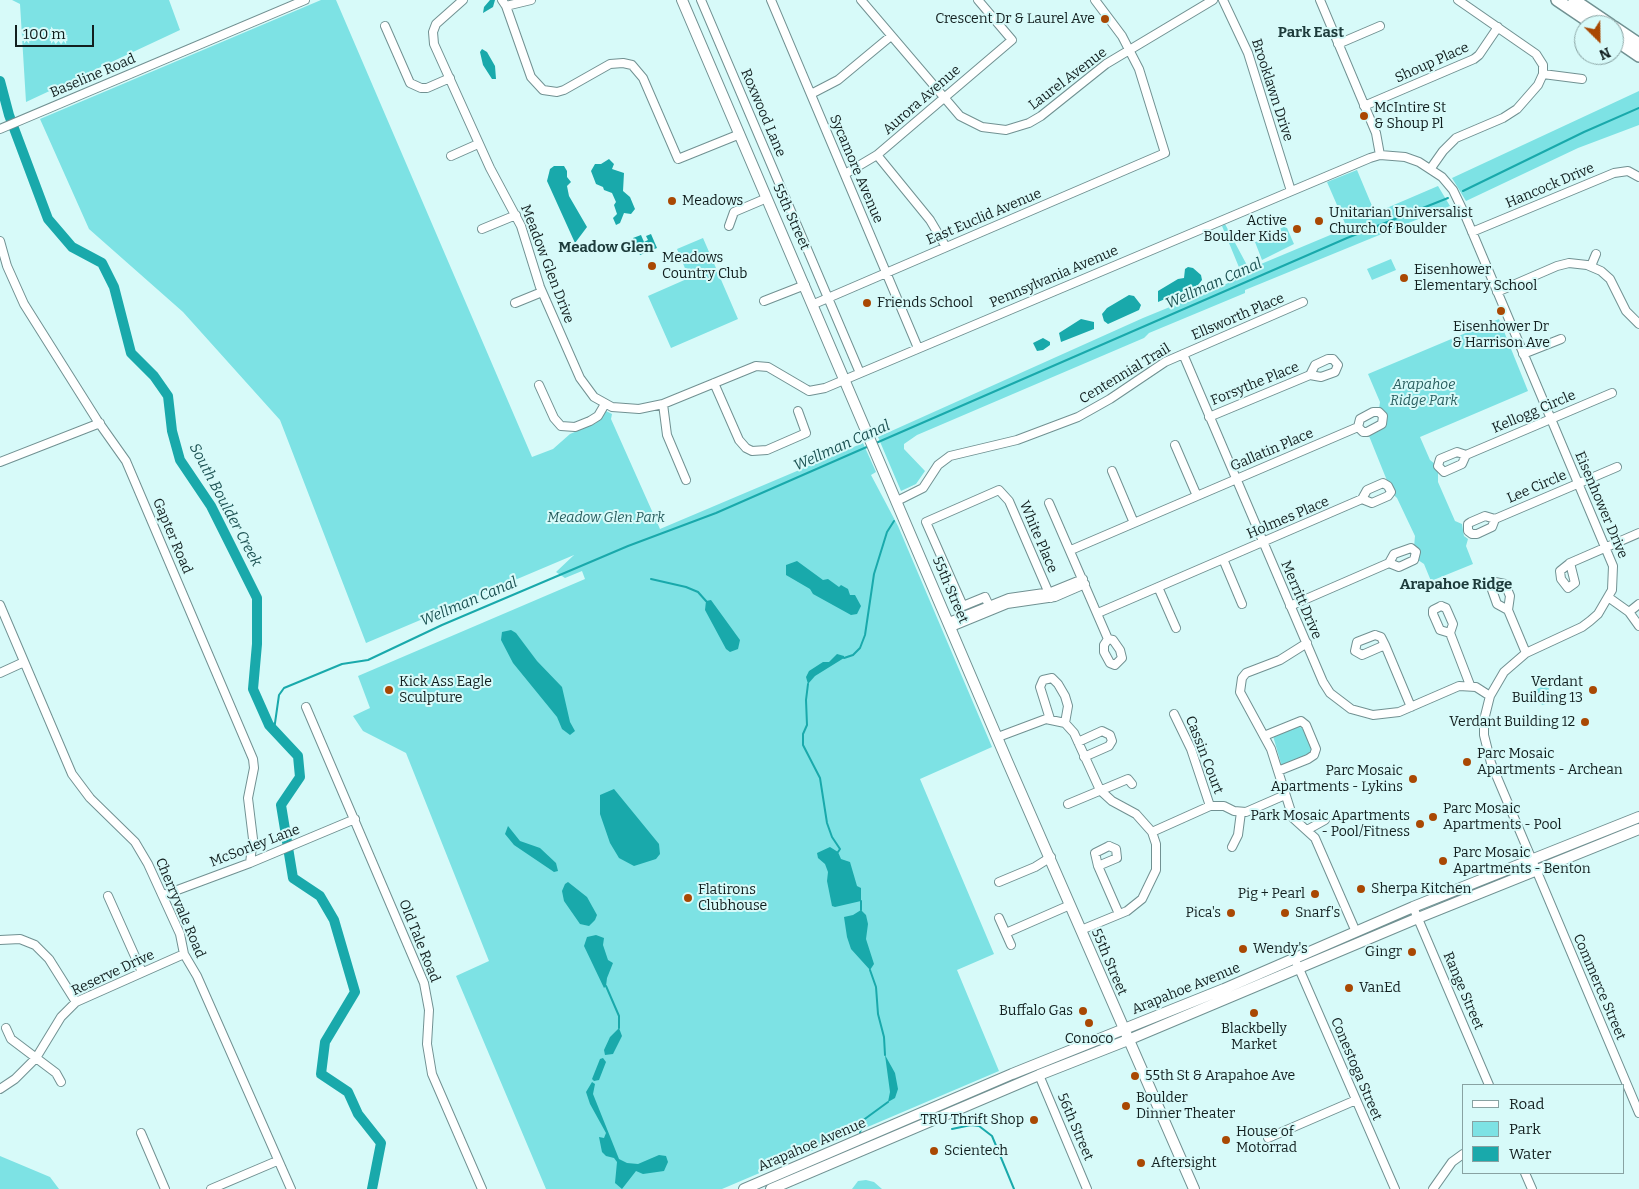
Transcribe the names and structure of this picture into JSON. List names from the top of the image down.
{
  "streets": {
    "main road": ["55th Street", "Arapahoe Avenue"],
    "street": [
      "Shoup Place",
      "Baseline Road",
      "Laurel Avenue",
      "Brooklawn Drive",
      "Aurora Avenue",
      "Roxwood Lane",
      "Sycamore Avenue",
      "Hancock Drive",
      "East Euclid Avenue",
      "Meadow Glen Drive",
      "Pennsylvania Avenue",
      "Ellsworth Place",
      "Centennial Trail",
      "Forsythe Place",
      "Kellogg Circle",
      "Gallatin Place",
      "Lee Circle",
      "Eisenhower Drive",
      "Holmes Place",
      "Gapter Road",
      "White Place",
      "Merritt Drive",
      "Cassin Court",
      "McSorley Lane",
      "Cherryvale Road",
      "Old Tale Road",
      "Reserve Drive",
      "Commerce Street",
      "Range Street",
      "Conestoga Street",
      "56th Street"
    ]
  },
  "crossings": [
    ["Laurel Avenue", "Aurora Avenue"],
    ["Laurel Avenue", "East Euclid Avenue"],
    ["Brooklawn Drive", "Pennsylvania Avenue"],
    ["Aurora Avenue", "Sycamore Avenue"],
    ["Roxwood Lane", "East Euclid Avenue"],
    ["Roxwood Lane", "Pennsylvania Avenue"],
    ["Sycamore Avenue", "East Euclid Avenue"],
    ["Sycamore Avenue", "Pennsylvania Avenue"],
    ["Hancock Drive", "Eisenhower Drive"],
    ["55th Street", "East Euclid Avenue"],
    ["55th Street", "Pennsylvania Avenue"],
    ["55th Street", "Centennial Trail"],
    ["55th Street", "White Place"],
    ["55th Street", "Arapahoe Avenue"],
    ["Pennsylvania Avenue", "Eisenhower Drive"],
    ["Ellsworth Place", "Centennial Trail"],
    ["Ellsworth Place", "Merritt Drive"],
    ["Centennial Trail", "Merritt Drive"],
    ["Forsythe Place", "Merritt Drive"],
    ["Kellogg Circle", "Eisenhower Drive"],
    ["Gallatin Place", "Merritt Drive"],
    ["Lee Circle", "Eisenhower Drive"],
    ["Eisenhower Drive", "Commerce Street"],
    ["Eisenhower Drive", "Arapahoe Avenue"],
    ["Holmes Place", "Merritt Drive"],
    ["Gapter Road", "McSorley Lane"],
    ["McSorley Lane", "Cherryvale Road"],
    ["McSorley Lane", "Old Tale Road"],
    ["Cherryvale Road", "Reserve Drive"],
    ["Commerce Street", "Arapahoe Avenue"],
    ["Arapahoe Avenue", "Range Street"],
    ["Arapahoe Avenue", "Conestoga Street"],
    ["Arapahoe Avenue", "56th Street"]
  ],
  "districts": ["Park East", "Meadow Glen", "Arapahoe Ridge"],
  "water": ["Wellman Canal", "South Boulder Creek"],
  "parks": ["Arapahoe Ridge Park", "Meadow Glen Park"],
  "places": [
    "Crescent Dr & Laurel Ave",
    "McIntire St & Shoup Pl",
    "Meadows",
    "Unitarian Universalist Church of Boulder",
    "Active Boulder Kids",
    "Meadows Country Club",
    "Eisenhower Elementary School",
    "Friends School",
    "Eisenhower Dr & Harrison Ave",
    "Kick Ass Eagle Sculpture",
    "Verdant Building 13",
    "Verdant Building 12",
    "Parc Mosaic Apartments - Archean",
    "Parc Mosaic Apartments - Lykins",
    "Parc Mosaic Apartments - Pool",
    "Park Mosaic Apartments - Pool/Fitness",
    "Parc Mosaic Apartments - Benton",
    "Sherpa Kitchen",
    "Pig + Pearl",
    "Flatirons Clubhouse",
    "Pica's",
    "Snarf's",
    "Wendy's",
    "Gingr",
    "VanEd",
    "Buffalo Gas",
    "Blackbelly Market",
    "Conoco",
    "55th St & Arapahoe Ave",
    "Boulder Dinner Theater",
    "TRU Thrift Shop",
    "House of Motorrad",
    "Scientech",
    "Aftersight"
  ],
  "legend": ["Road", "Park", "Water"],
  "scale_bar": "100 m",
  "north": "bottom right"
}
